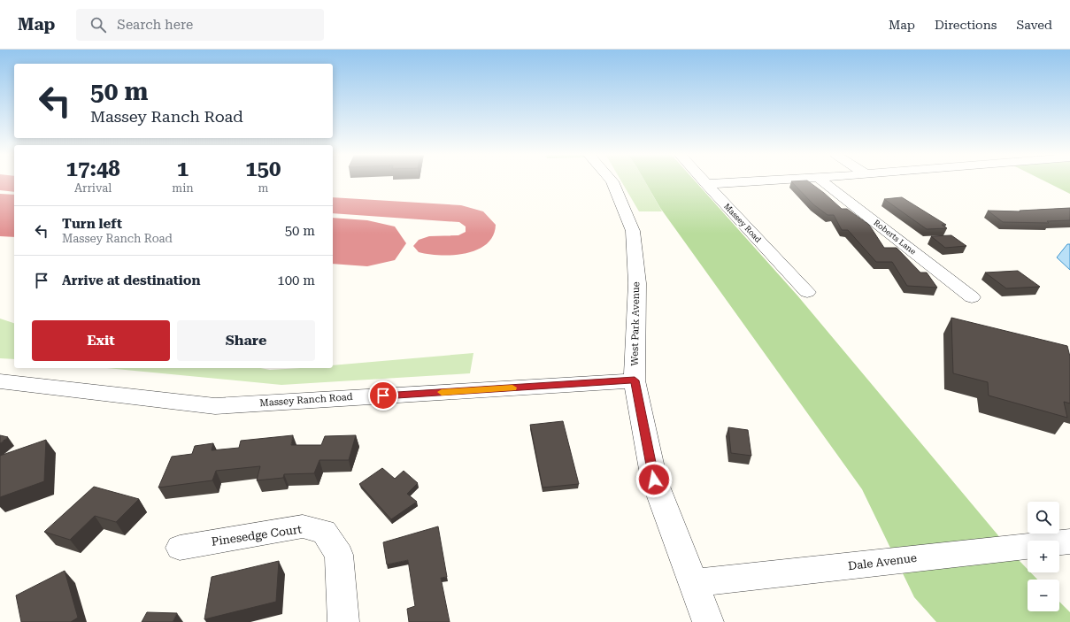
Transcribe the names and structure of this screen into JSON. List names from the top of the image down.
{
  "streets": {
    "street": [
      "Massey Road",
      "Roberts Lane",
      "West Park Avenue",
      "Massey Ranch Road",
      "Pinesedge Court",
      "Dale Avenue"
    ]
  },
  "crossings": [
    ["West Park Avenue", "Massey Ranch Road"],
    ["West Park Avenue", "Dale Avenue"]
  ],
  "page": {
    "header": "Map",
    "search": "Search here",
    "nav": ["Map", "Directions", "Saved"],
    "turn": ["50 m", "Massey Ranch Road"],
    "eta": [
      "17:48",
      "Arrival",
      "1",
      "min",
      "150",
      "m"
    ],
    "list": [
      {
        "name": "Turn left",
        "note": "Massey Ranch Road",
        "value": "50 m"
      },
      {
        "name": "Arrive at destination",
        "value": "100 m"
      }
    ],
    "buttons": ["Exit", "Share"],
    "map_buttons": ["+", "−"]
  }
}
